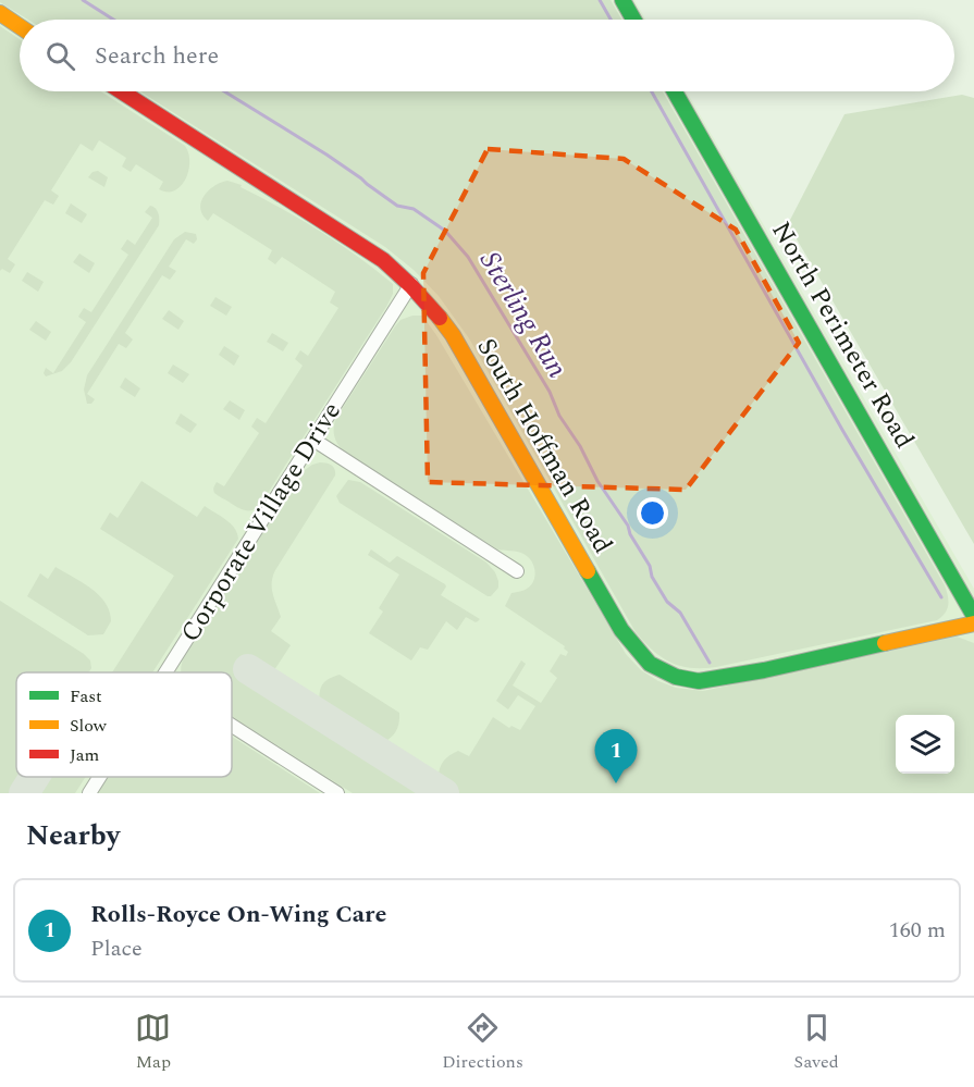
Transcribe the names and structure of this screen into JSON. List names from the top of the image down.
{
  "streets": {
    "street": ["North Perimeter Road", "South Hoffman Road", "Corporate Village Drive"]
  },
  "crossings": [
    ["South Hoffman Road", "Corporate Village Drive"]
  ],
  "water": ["Sterling Run"],
  "legend": ["Fast", "Slow", "Jam"],
  "page": {
    "search": "Search here",
    "pins": "1",
    "heading": "Nearby",
    "list": [
      {
        "mark": "1",
        "name": "Rolls-Royce On-Wing Care",
        "note": "Place",
        "value": "160 m"
      }
    ],
    "nav": ["Map", "Directions", "Saved"]
  }
}
